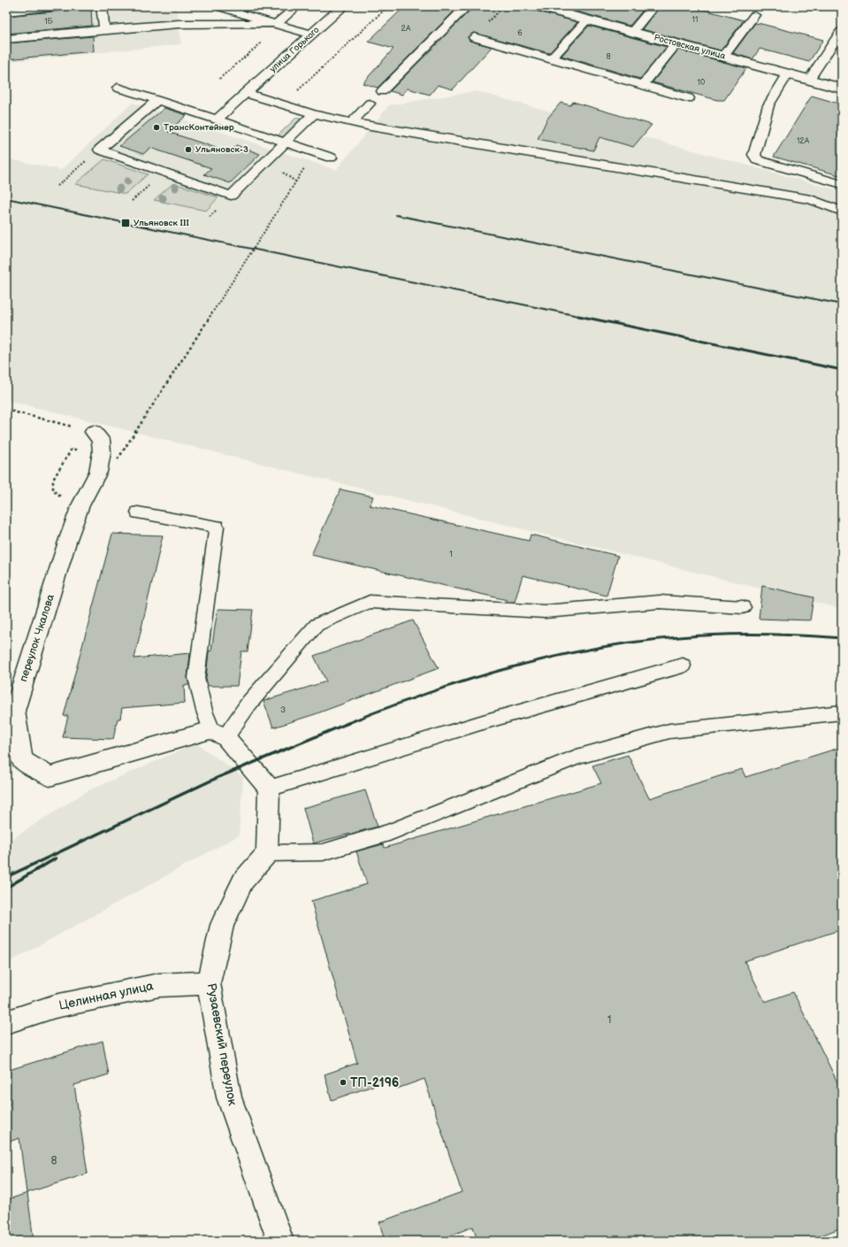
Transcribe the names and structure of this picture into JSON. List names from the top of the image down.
{
  "streets": {
    "street": [
      "Ростовская улица",
      "улица Горького",
      "переулок Чкалова",
      "Целинная улица",
      "Рузаевский переулок"
    ]
  },
  "crossings": [
    ["Целинная улица", "Рузаевский переулок"]
  ],
  "places": {
    "other": ["ТрансКонтейнер", "Ульяновск-3", "ТП-2196"],
    "transit": ["Ульяновск III"]
  },
  "house_numbers": [
    "11",
    "1Б",
    "2А",
    "6",
    "8",
    "10",
    "12А",
    "1",
    "3",
    "1",
    "8"
  ]
}
